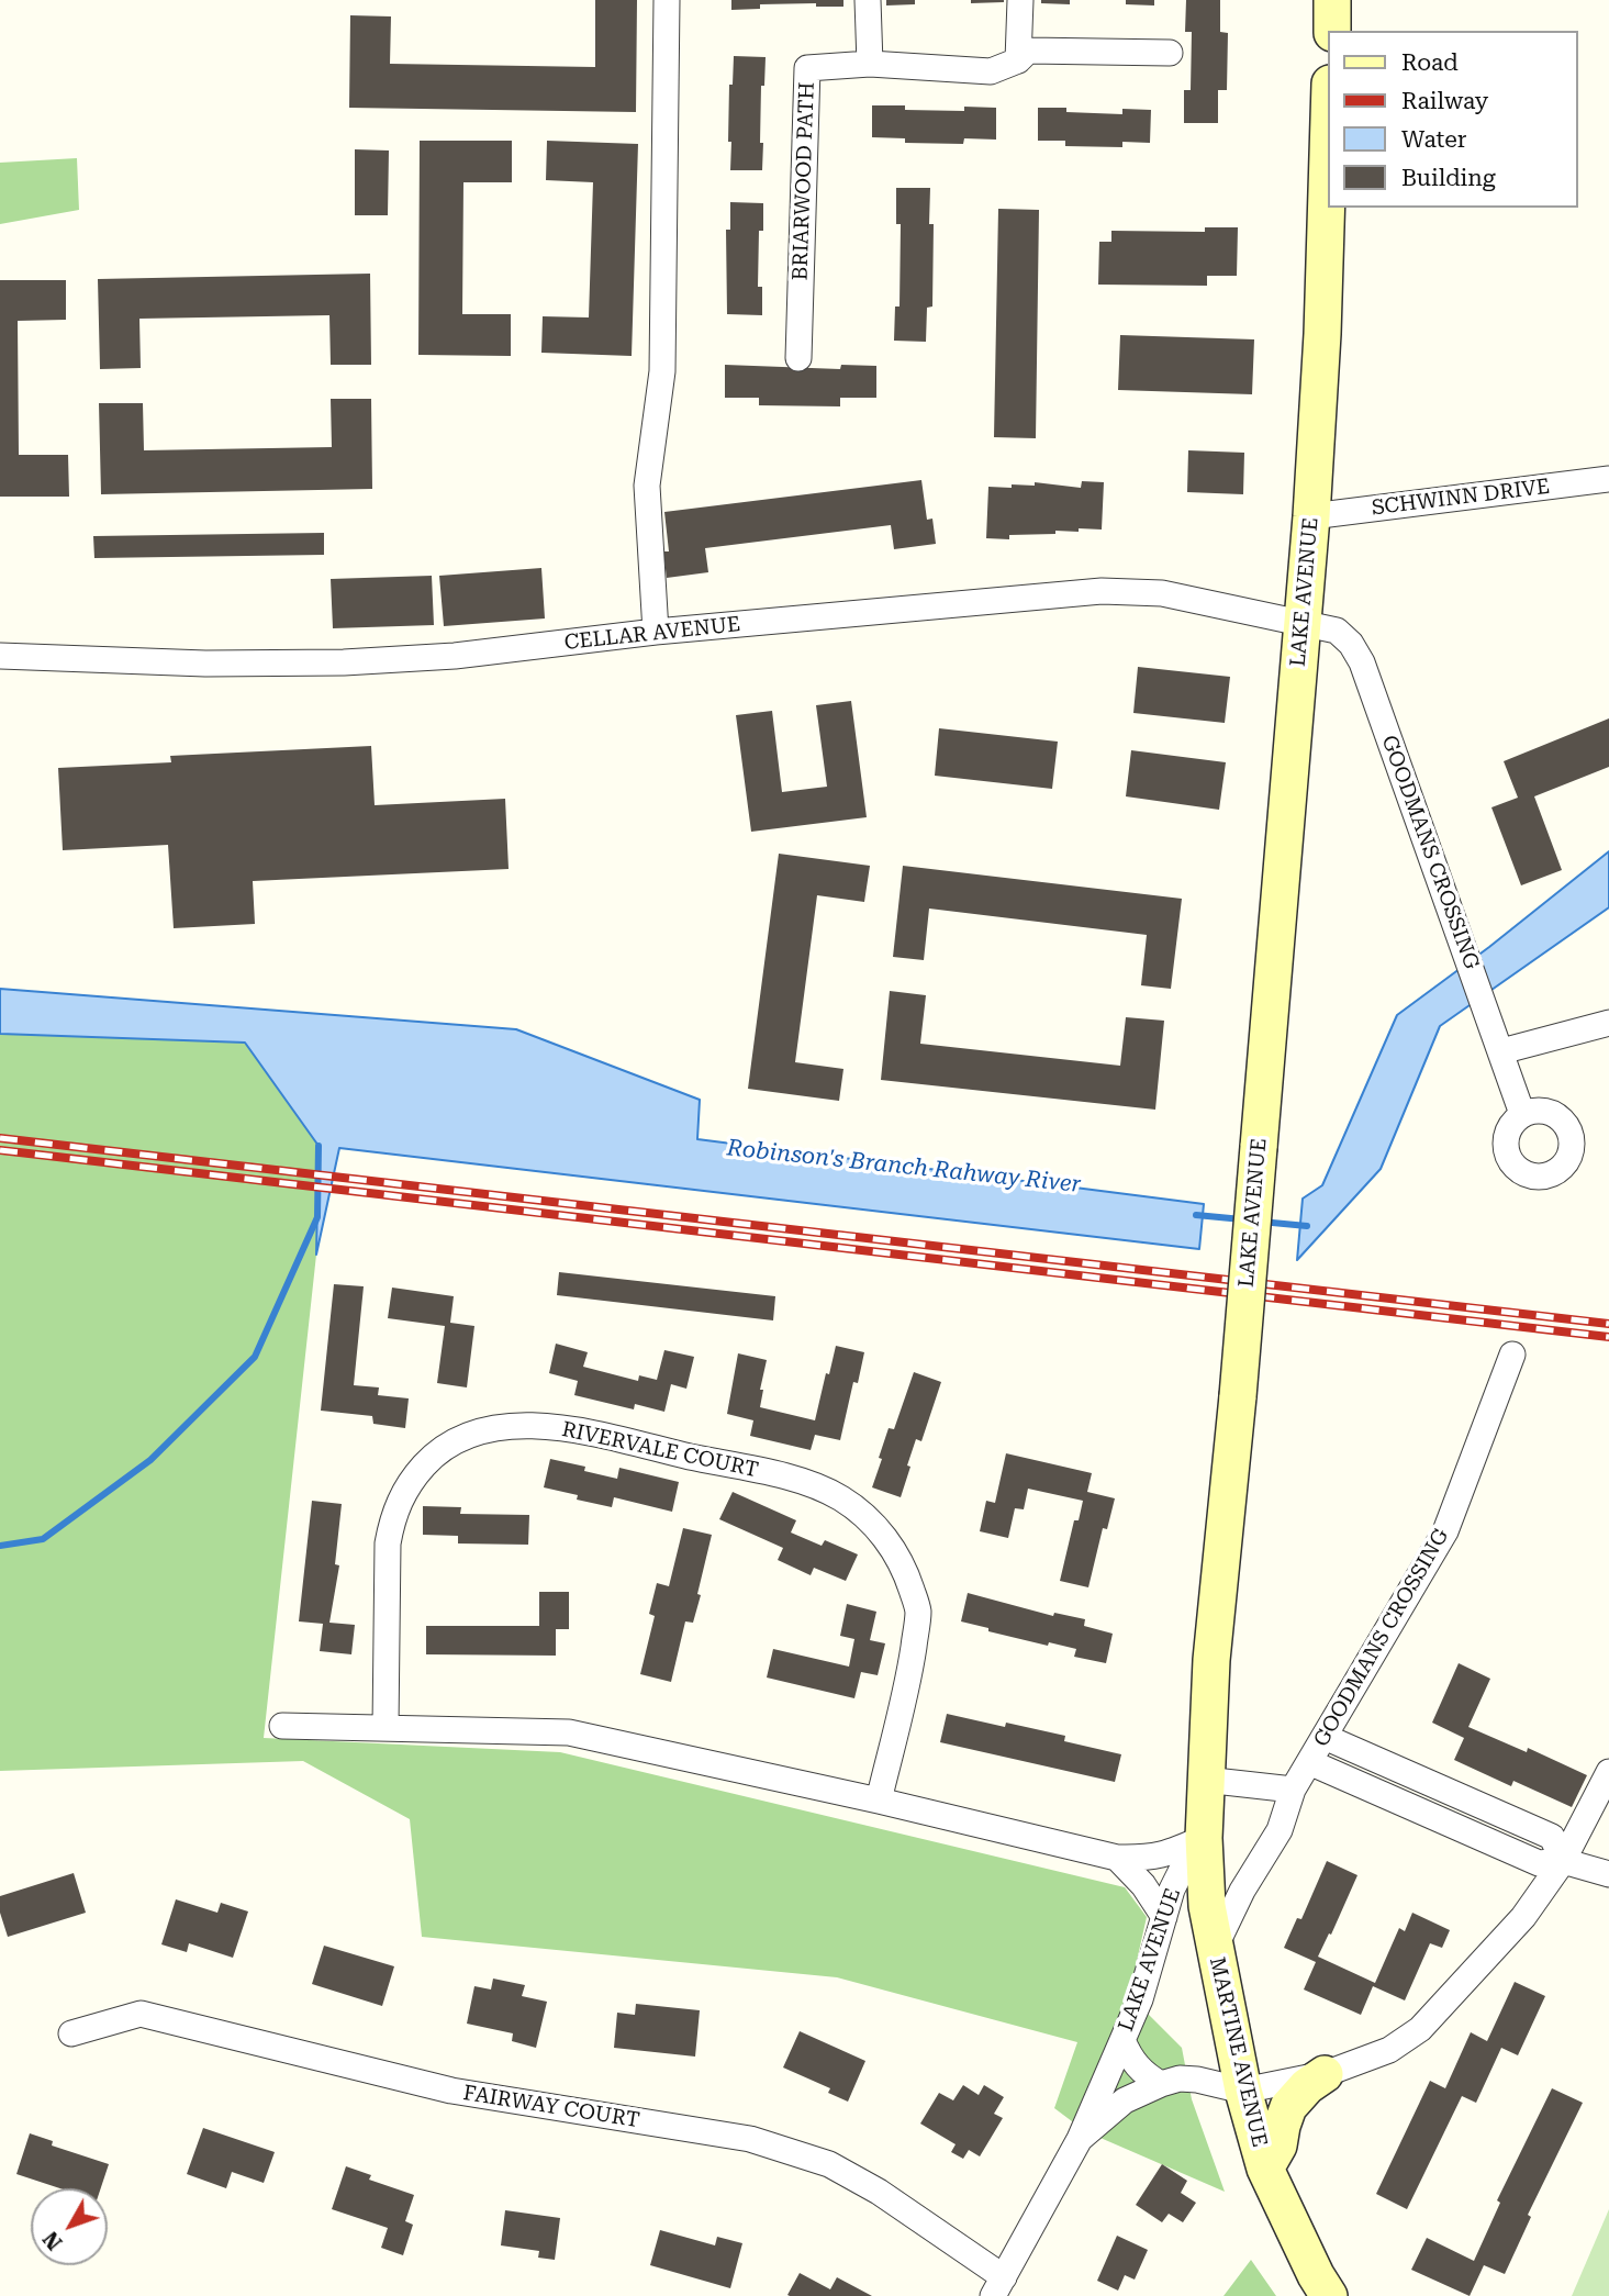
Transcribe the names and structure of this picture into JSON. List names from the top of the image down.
{
  "streets": {
    "main road": ["LAKE AVENUE", "MARTINE AVENUE"],
    "street": [
      "BRIARWOOD PATH",
      "SCHWINN DRIVE",
      "CELLAR AVENUE",
      "GOODMANS CROSSING",
      "RIVERVALE COURT",
      "FAIRWAY COURT"
    ]
  },
  "crossings": [
    ["SCHWINN DRIVE", "LAKE AVENUE"],
    ["LAKE AVENUE", "CELLAR AVENUE"],
    ["LAKE AVENUE", "GOODMANS CROSSING"],
    ["LAKE AVENUE", "MARTINE AVENUE"],
    ["LAKE AVENUE", "FAIRWAY COURT"],
    ["CELLAR AVENUE", "GOODMANS CROSSING"],
    ["GOODMANS CROSSING", "MARTINE AVENUE"]
  ],
  "water": ["Robinson's Branch Rahway River"],
  "legend": [
    "Road",
    "Railway",
    "Water",
    "Building"
  ],
  "north": "bottom left"
}
